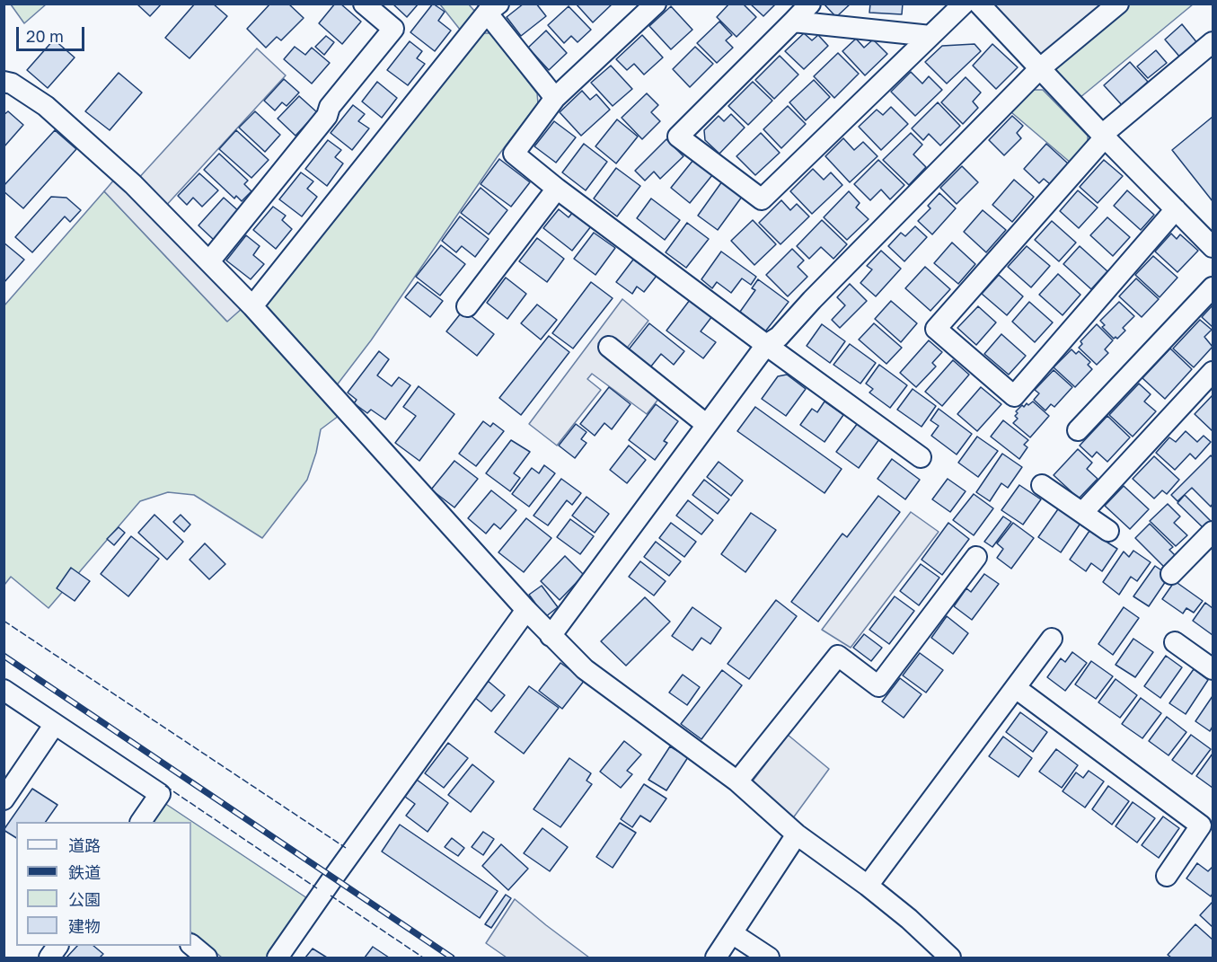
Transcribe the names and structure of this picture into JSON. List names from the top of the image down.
{
  "legend": [
    "道路",
    "鉄道",
    "公園",
    "建物"
  ],
  "scale_bar": "20 m"
}
